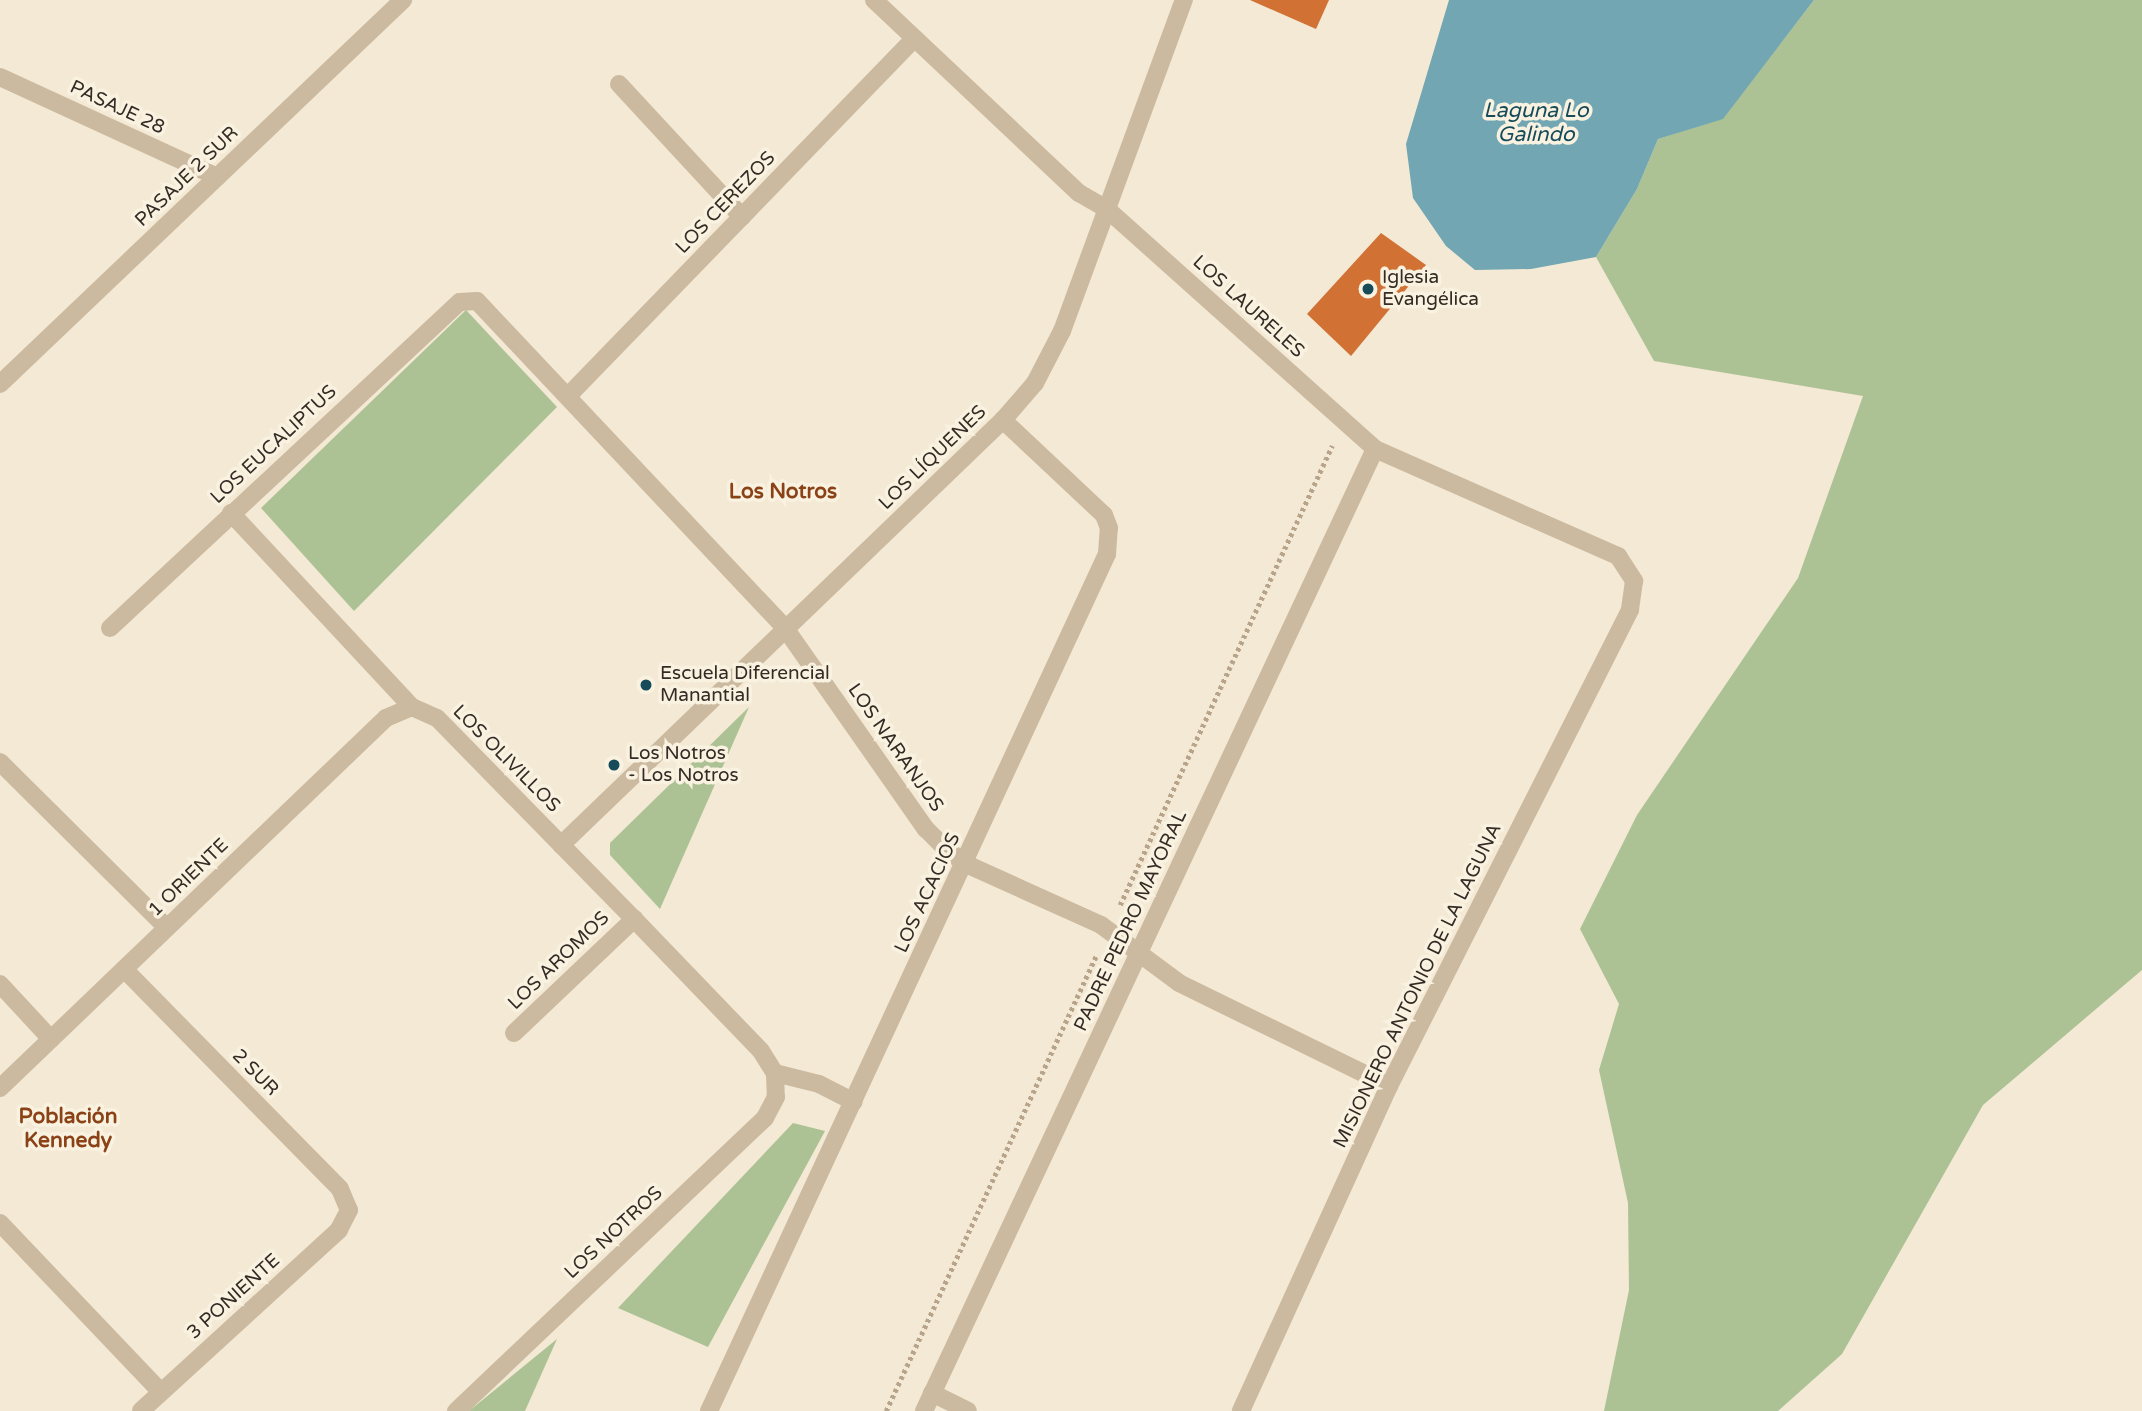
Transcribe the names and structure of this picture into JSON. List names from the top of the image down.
{
  "streets": {
    "street": [
      "PASAJE 28",
      "PASAJE 2 SUR",
      "LOS CEREZOS",
      "LOS LAURELES",
      "LOS EUCALIPTUS",
      "LOS LÍQUENES",
      "LOS NARANJOS",
      "LOS OLIVILLOS",
      "1 ORIENTE",
      "LOS ACACIOS",
      "PADRE PEDRO MAYORAL",
      "LOS AROMOS",
      "MISIONERO ANTONIO DE LA LAGUNA",
      "2 SUR",
      "LOS NOTROS",
      "3 PONIENTE"
    ]
  },
  "crossings": [
    ["PASAJE 28", "PASAJE 2 SUR"],
    ["LOS CEREZOS", "LOS LAURELES"],
    ["LOS CEREZOS", "LOS NARANJOS"],
    ["LOS LAURELES", "LOS LÍQUENES"],
    ["LOS LAURELES", "PADRE PEDRO MAYORAL"],
    ["LOS LAURELES", "MISIONERO ANTONIO DE LA LAGUNA"],
    ["LOS EUCALIPTUS", "LOS NARANJOS"],
    ["LOS EUCALIPTUS", "LOS OLIVILLOS"],
    ["LOS LÍQUENES", "LOS NARANJOS"],
    ["LOS LÍQUENES", "LOS OLIVILLOS"],
    ["LOS LÍQUENES", "LOS ACACIOS"],
    ["LOS NARANJOS", "LOS ACACIOS"],
    ["LOS NARANJOS", "PADRE PEDRO MAYORAL"],
    ["LOS NARANJOS", "MISIONERO ANTONIO DE LA LAGUNA"],
    ["LOS OLIVILLOS", "1 ORIENTE"],
    ["LOS OLIVILLOS", "LOS AROMOS"],
    ["1 ORIENTE", "2 SUR"],
    ["2 SUR", "3 PONIENTE"]
  ],
  "districts": ["Los Notros", "Población Kennedy"],
  "water": ["Laguna Lo Galindo"],
  "places": ["Iglesia Evangélica", "Escuela Diferencial Manantial", "Los Notros - Los Notros"]
}
